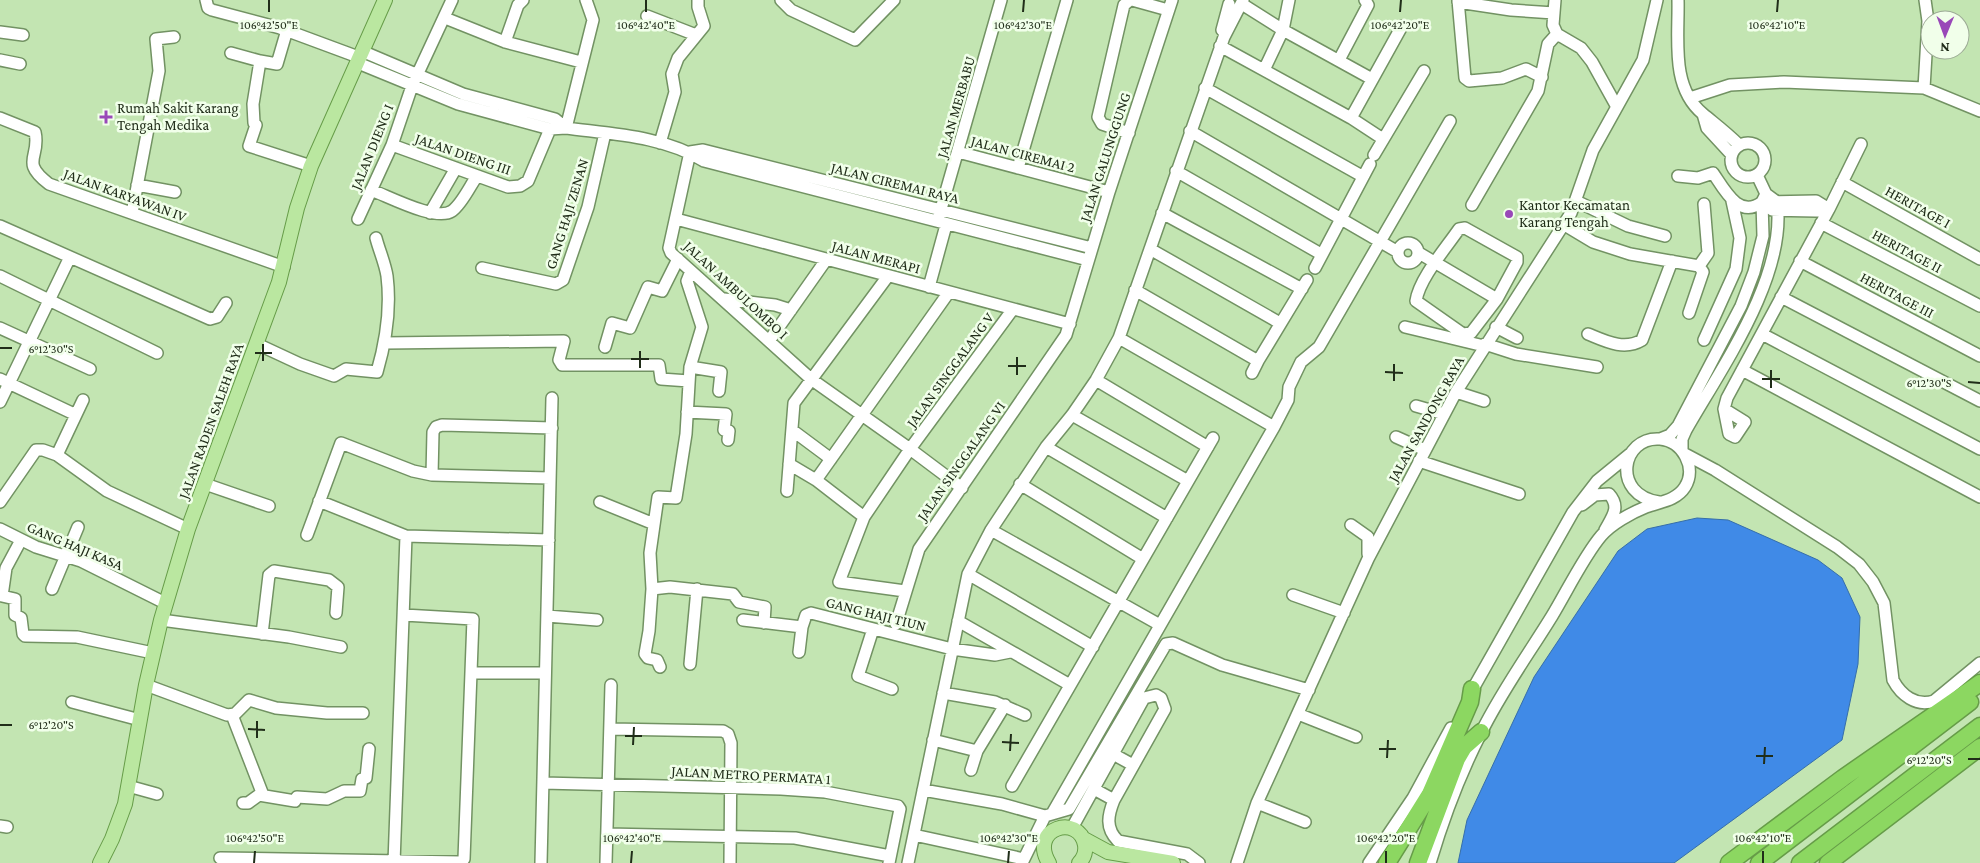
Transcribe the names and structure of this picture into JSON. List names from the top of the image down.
{
  "streets": {
    "main road": ["JALAN RADEN SALEH RAYA"],
    "street": [
      "JALAN MERBABU",
      "JALAN DIENG I",
      "JALAN DIENG III",
      "JALAN CIREMAI 2",
      "JALAN GALUNGGUNG",
      "JALAN CIREMAI RAYA",
      "JALAN KARYAWAN IV",
      "HERITAGE I",
      "GANG HAJI ZENAN",
      "HERITAGE II",
      "JALAN MERAPI",
      "JALAN AMBULOMBO I",
      "HERITAGE III",
      "JALAN SINGGALANG V",
      "JALAN SANDONG RAYA",
      "JALAN SINGGALANG VI",
      "GANG HAJI KASA",
      "GANG HAJI TIUN",
      "JALAN METRO PERMATA 1"
    ]
  },
  "crossings": [
    ["JALAN MERBABU", "JALAN CIREMAI 2"],
    ["JALAN MERBABU", "JALAN CIREMAI RAYA"],
    ["JALAN MERBABU", "JALAN MERAPI"],
    ["JALAN DIENG I", "JALAN DIENG III"],
    ["JALAN DIENG I", "JALAN CIREMAI RAYA"],
    ["JALAN DIENG III", "JALAN CIREMAI RAYA"],
    ["JALAN CIREMAI 2", "JALAN GALUNGGUNG"],
    ["JALAN GALUNGGUNG", "JALAN CIREMAI RAYA"],
    ["JALAN GALUNGGUNG", "JALAN MERAPI"],
    ["JALAN GALUNGGUNG", "JALAN SINGGALANG VI"],
    ["JALAN CIREMAI RAYA", "GANG HAJI ZENAN"],
    ["JALAN CIREMAI RAYA", "JALAN AMBULOMBO I"],
    ["JALAN CIREMAI RAYA", "JALAN RADEN SALEH RAYA"],
    ["JALAN KARYAWAN IV", "JALAN RADEN SALEH RAYA"],
    ["JALAN MERAPI", "JALAN AMBULOMBO I"],
    ["JALAN MERAPI", "JALAN SINGGALANG V"],
    ["JALAN MERAPI", "JALAN SINGGALANG VI"],
    ["JALAN AMBULOMBO I", "JALAN SINGGALANG V"],
    ["JALAN AMBULOMBO I", "JALAN SINGGALANG VI"],
    ["JALAN SINGGALANG V", "JALAN SINGGALANG VI"],
    ["JALAN RADEN SALEH RAYA", "GANG HAJI KASA"]
  ],
  "places": {
    "health": ["Rumah Sakit Karang Tengah Medika"],
    "other": ["Kantor Kecamatan Karang Tengah"]
  },
  "north": "bottom",
  "coordinates": [
    "106°42'50\"E",
    "106°42'40\"E",
    "106°42'30\"E",
    "106°42'20\"E",
    "106°42'10\"E",
    "6°12'30\"S",
    "6°12'20\"S"
  ]
}
